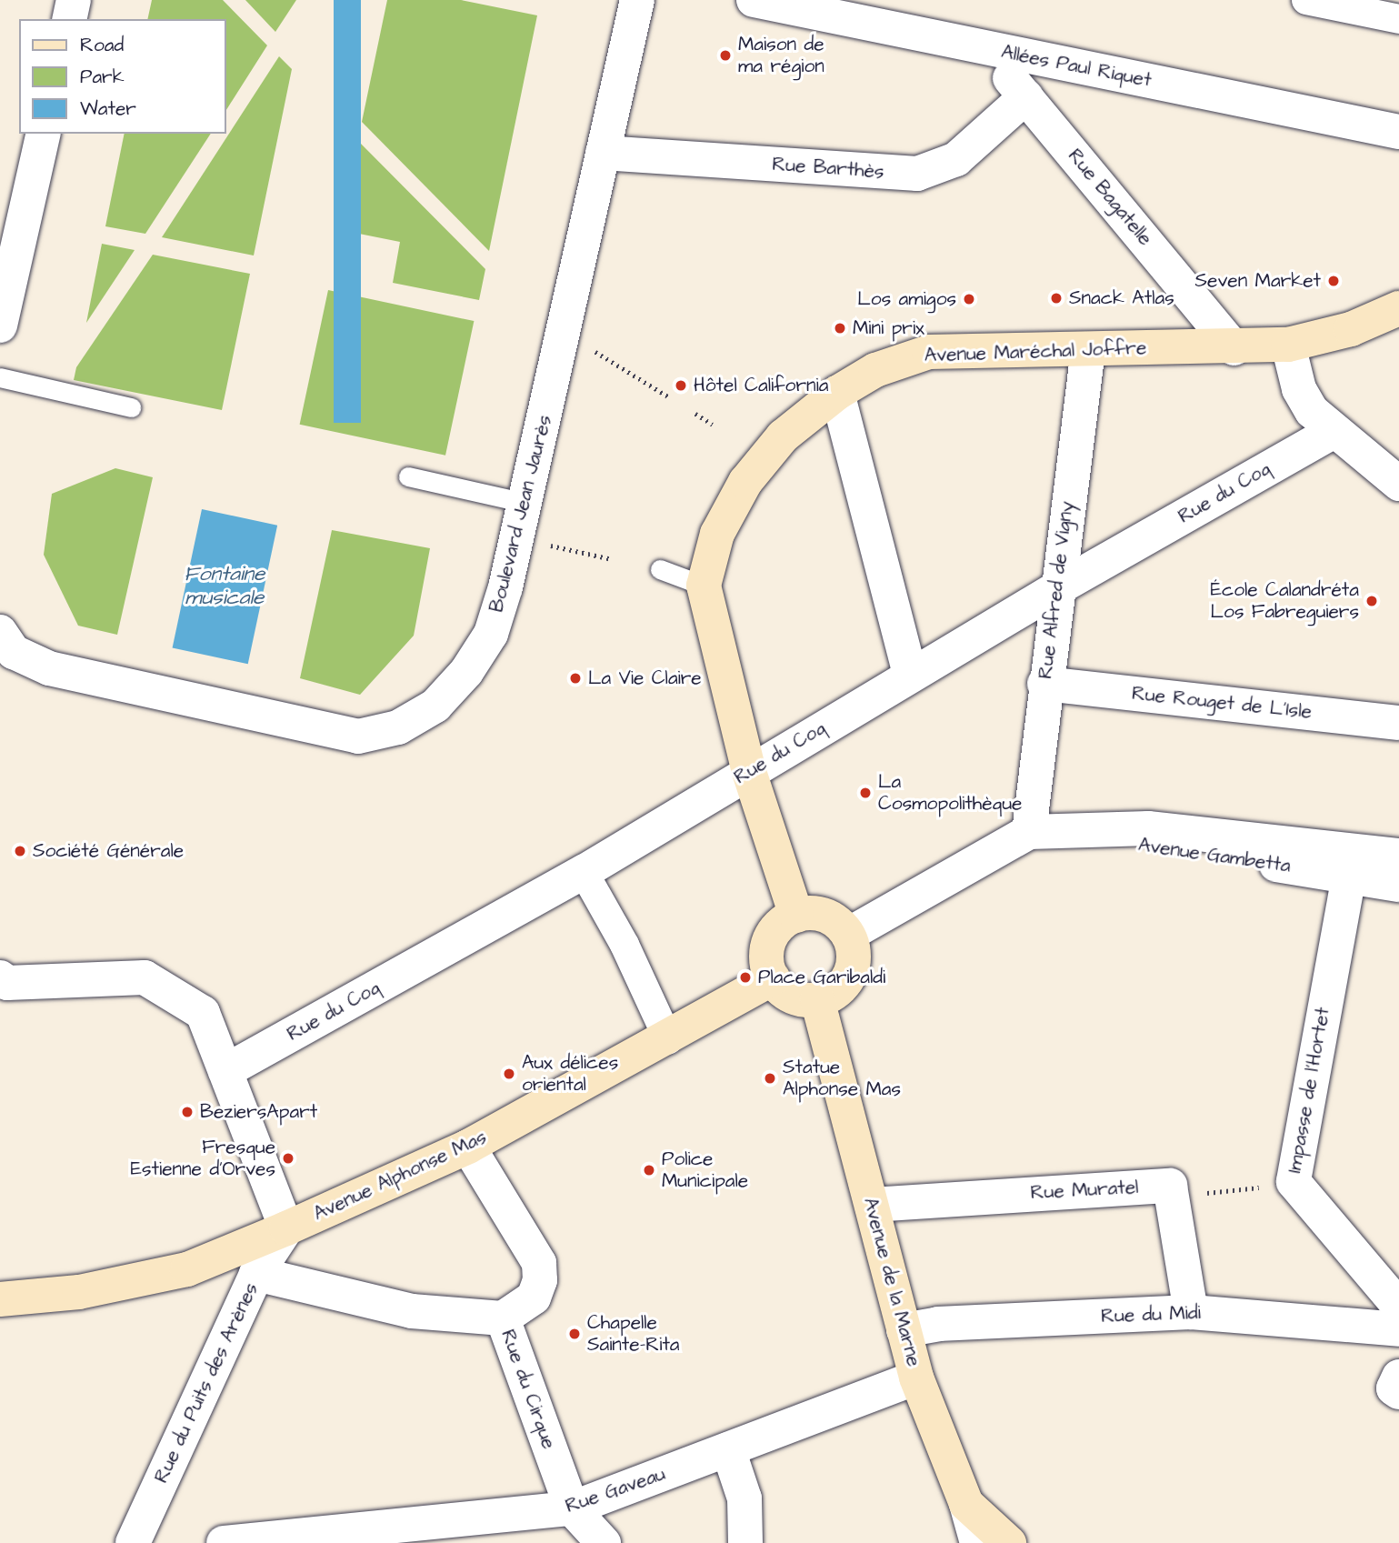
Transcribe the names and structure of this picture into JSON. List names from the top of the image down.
{
  "streets": {
    "main road": ["Avenue Maréchal Joffre", "Avenue Alphonse Mas", "Avenue de la Marne"],
    "street": [
      "Allées Paul Riquet",
      "Rue Barthès",
      "Rue Bagatelle",
      "Rue du Coq",
      "Boulevard Jean Jaurès",
      "Rue Alfred de Vigny",
      "Rue Rouget de L'Isle",
      "Avenue Gambetta",
      "Impasse de l'Hortet",
      "Rue Muratel",
      "Rue du Midi",
      "Rue du Puits des Arènes",
      "Rue du Cirque",
      "Rue Gaveau"
    ]
  },
  "crossings": [
    ["Allées Paul Riquet", "Rue Bagatelle"],
    ["Rue Barthès", "Rue Bagatelle"],
    ["Rue Barthès", "Boulevard Jean Jaurès"],
    ["Rue Bagatelle", "Avenue Maréchal Joffre"],
    ["Avenue Maréchal Joffre", "Rue du Coq"],
    ["Avenue Maréchal Joffre", "Rue Alfred de Vigny"],
    ["Avenue Maréchal Joffre", "Avenue Gambetta"],
    ["Avenue Maréchal Joffre", "Avenue Alphonse Mas"],
    ["Avenue Maréchal Joffre", "Avenue de la Marne"],
    ["Rue du Coq", "Rue Alfred de Vigny"],
    ["Rue Alfred de Vigny", "Rue Rouget de L'Isle"],
    ["Rue Alfred de Vigny", "Avenue Gambetta"],
    ["Avenue Gambetta", "Impasse de l'Hortet"],
    ["Avenue Gambetta", "Avenue Alphonse Mas"],
    ["Avenue Gambetta", "Avenue de la Marne"],
    ["Avenue Alphonse Mas", "Avenue de la Marne"],
    ["Avenue Alphonse Mas", "Rue du Puits des Arènes"],
    ["Rue Muratel", "Avenue de la Marne"],
    ["Rue Muratel", "Rue du Midi"],
    ["Avenue de la Marne", "Rue du Midi"],
    ["Avenue de la Marne", "Rue Gaveau"],
    ["Rue du Puits des Arènes", "Rue du Cirque"],
    ["Rue du Cirque", "Rue Gaveau"]
  ],
  "water": ["Fontaine musicale"],
  "places": [
    "Maison de ma région",
    "Seven Market",
    "Snack Atlas",
    "Los amigos",
    "Mini prix",
    "Hôtel California",
    "École Calandréta Los Fabreguiers",
    "La Vie Claire",
    "La Cosmopolithèque",
    "Société Générale",
    "Place Garibaldi",
    "Aux délices oriental",
    "Statue Alphonse Mas",
    "BeziersApart",
    "Fresque Estienne d'Orves",
    "Police Municipale",
    "Chapelle Sainte-Rita"
  ],
  "legend": ["Road", "Park", "Water"]
}
